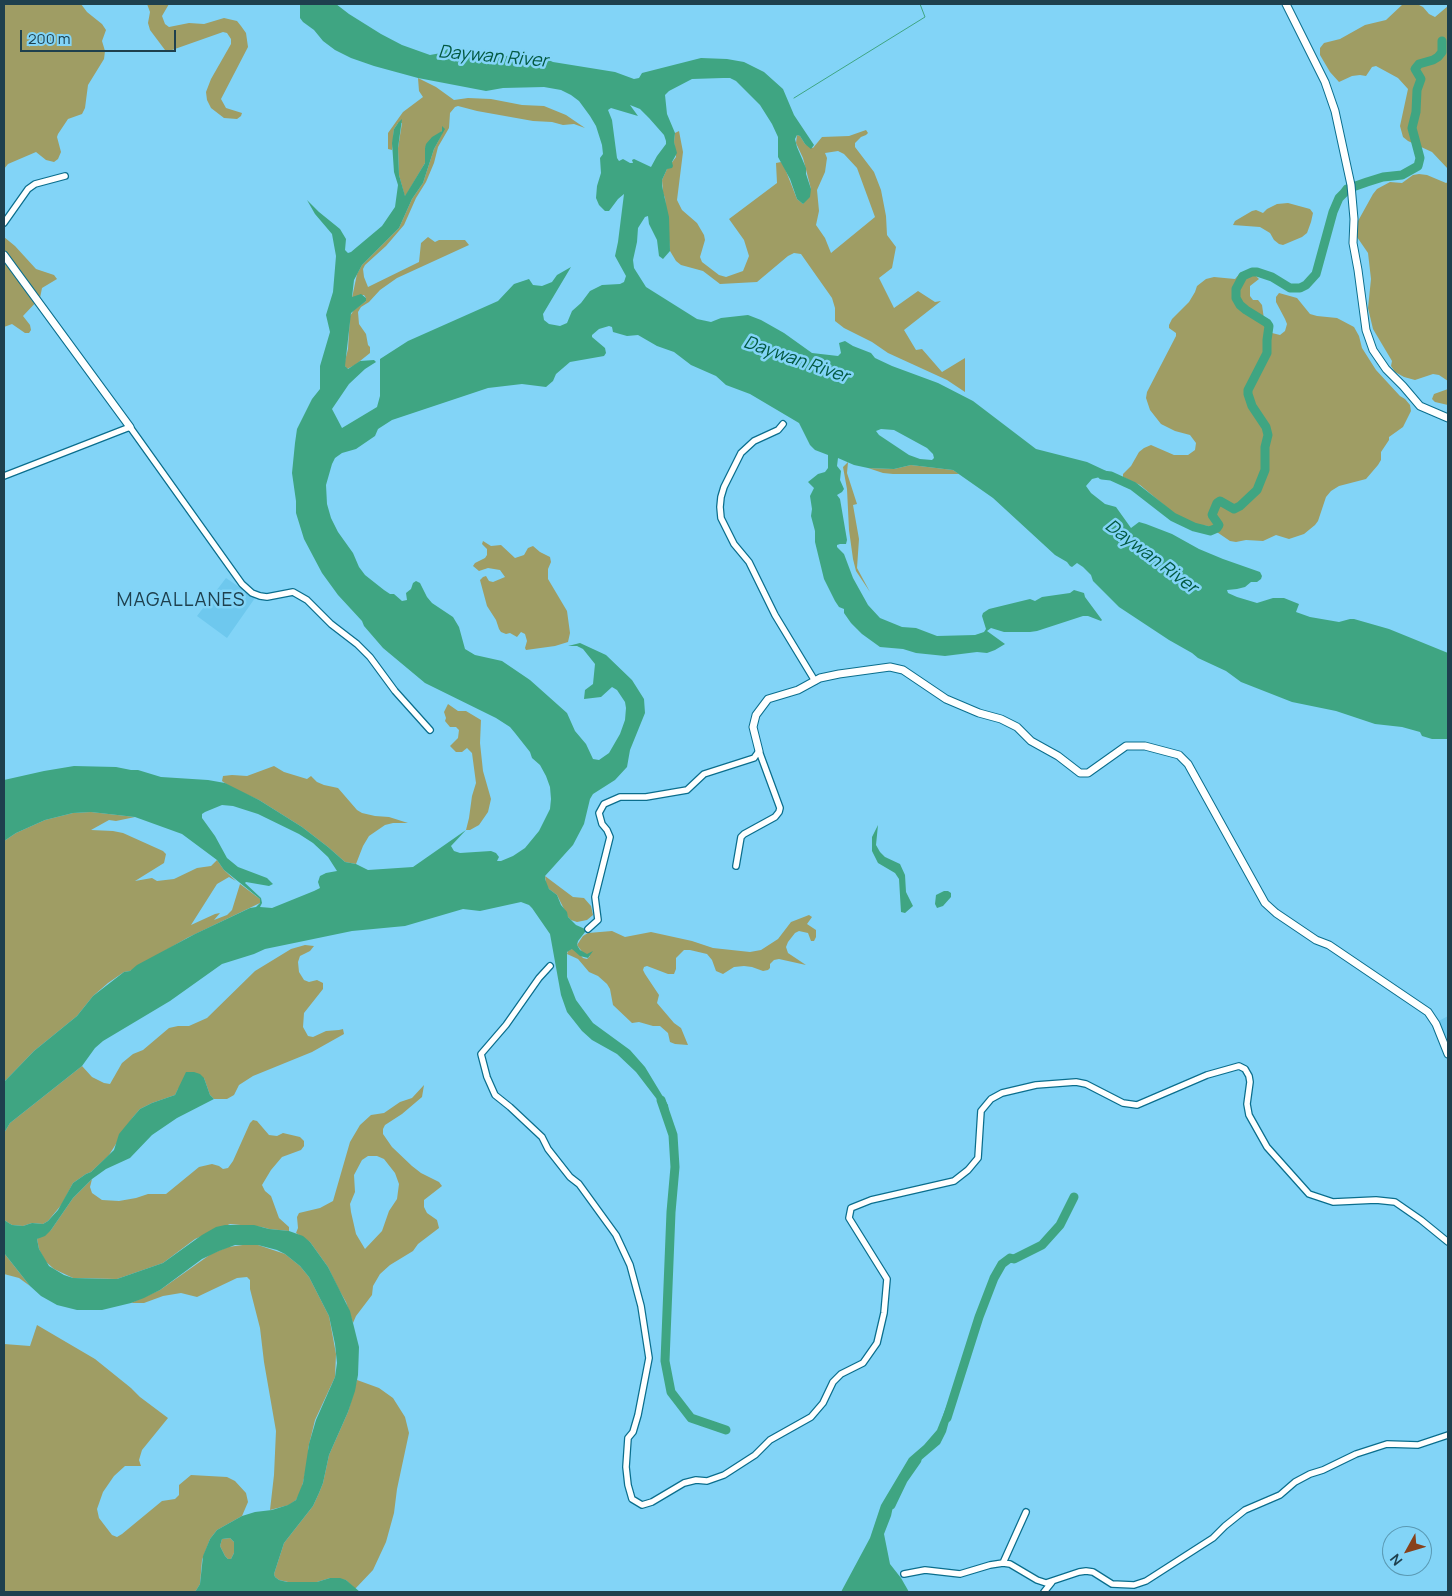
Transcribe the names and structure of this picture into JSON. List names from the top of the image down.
{
  "districts": ["MAGALLANES"],
  "water": ["Daywan River"],
  "scale_bar": "200 m",
  "north": "bottom left"
}
